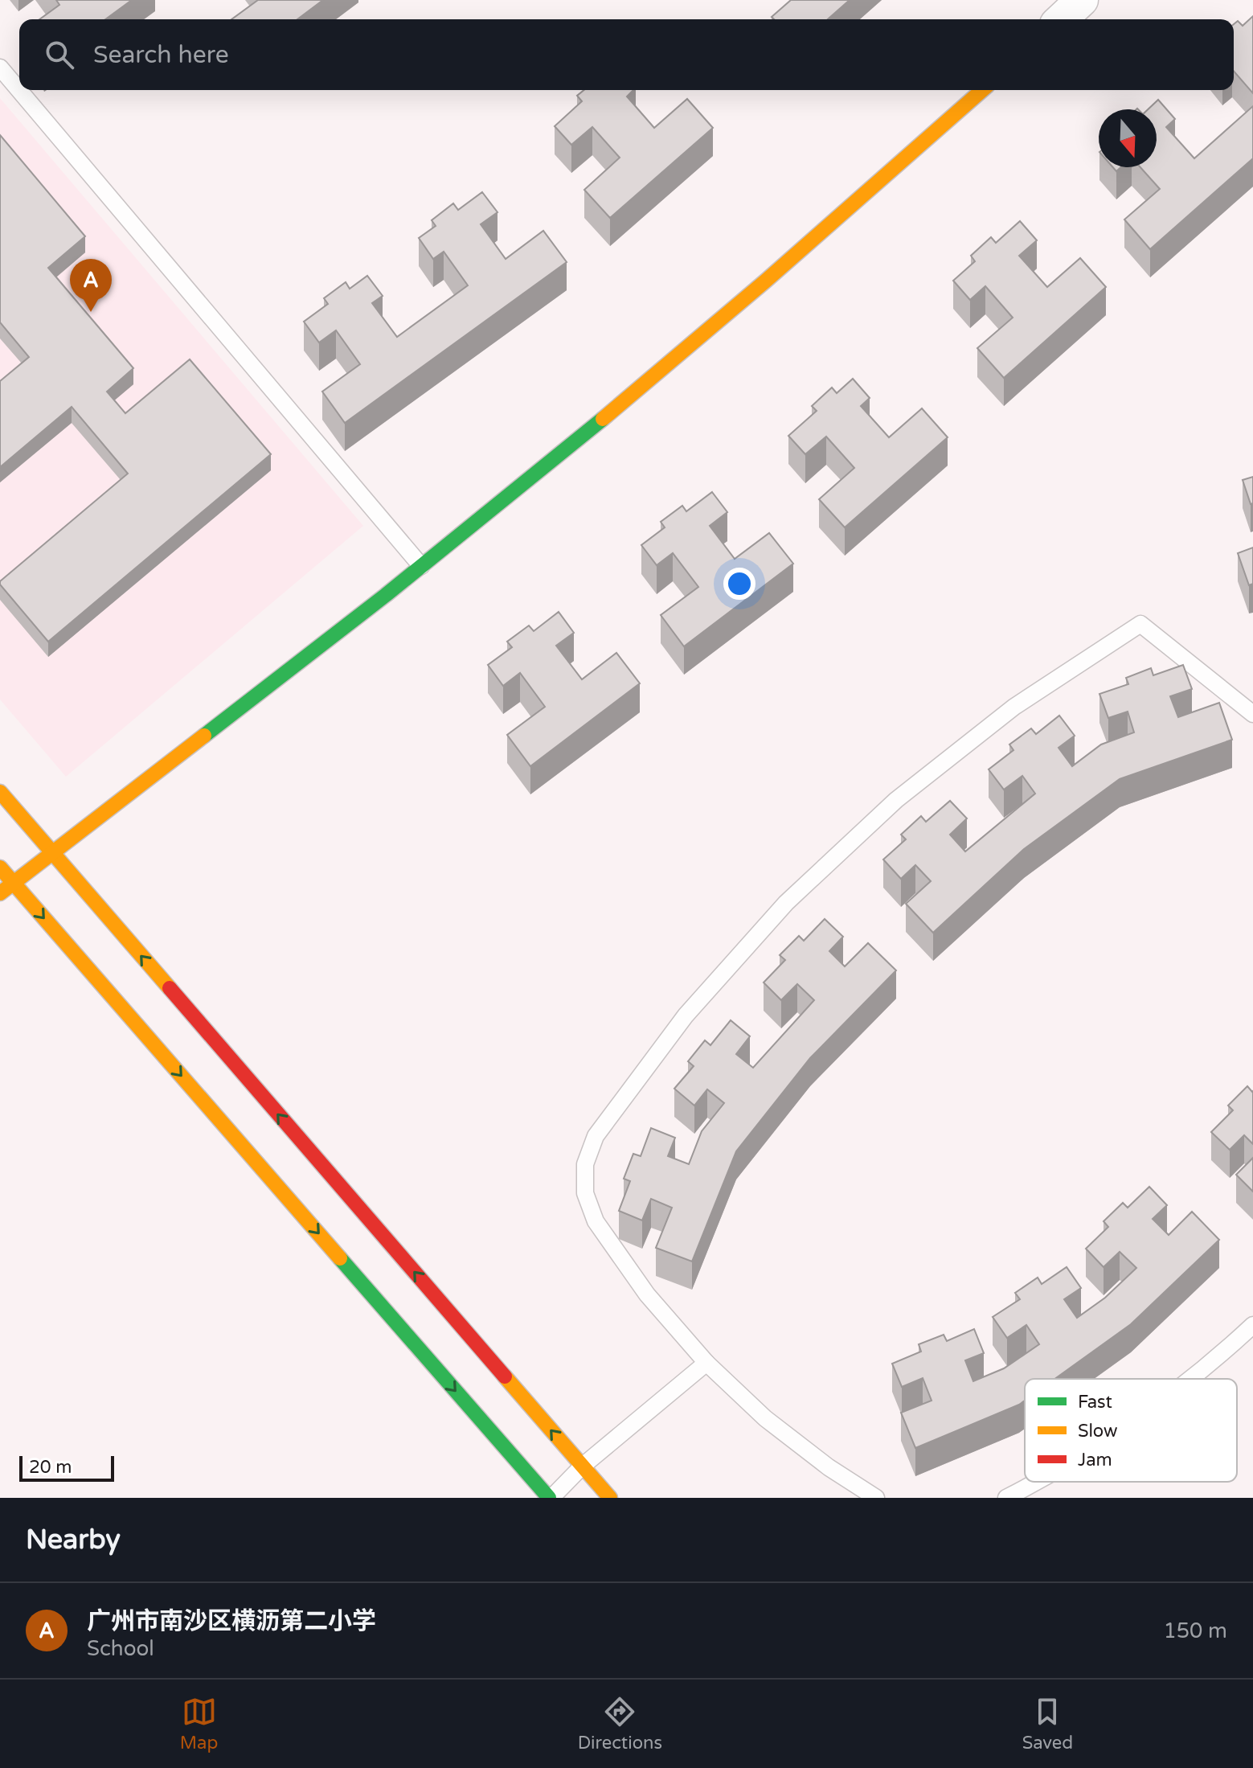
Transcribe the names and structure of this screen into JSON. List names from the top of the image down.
{
  "legend": ["Fast", "Slow", "Jam"],
  "scale_bar": "20 m",
  "north": "bottom",
  "page": {
    "search": "Search here",
    "pins": "A",
    "scale": "20 m",
    "heading": "Nearby",
    "list": [
      {
        "mark": "A",
        "name": "广州市南沙区横沥第二小学",
        "note": "School",
        "value": "150 m"
      }
    ],
    "nav": ["Map", "Directions", "Saved"]
  }
}
